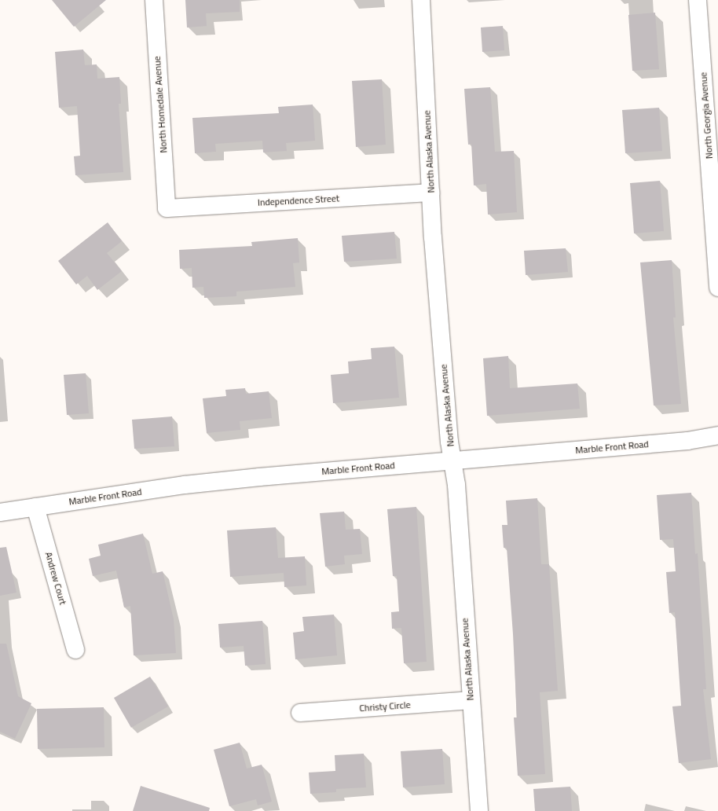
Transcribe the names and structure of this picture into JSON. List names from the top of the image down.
{
  "streets": {
    "street": [
      "North Homedale Avenue",
      "North Georgia Avenue",
      "North Alaska Avenue",
      "Independence Street",
      "Marble Front Road",
      "Andrew Court",
      "Christy Circle"
    ]
  },
  "crossings": [
    ["North Homedale Avenue", "Independence Street"],
    ["North Alaska Avenue", "Independence Street"],
    ["North Alaska Avenue", "Marble Front Road"],
    ["North Alaska Avenue", "Christy Circle"],
    ["Marble Front Road", "Andrew Court"]
  ]
}
